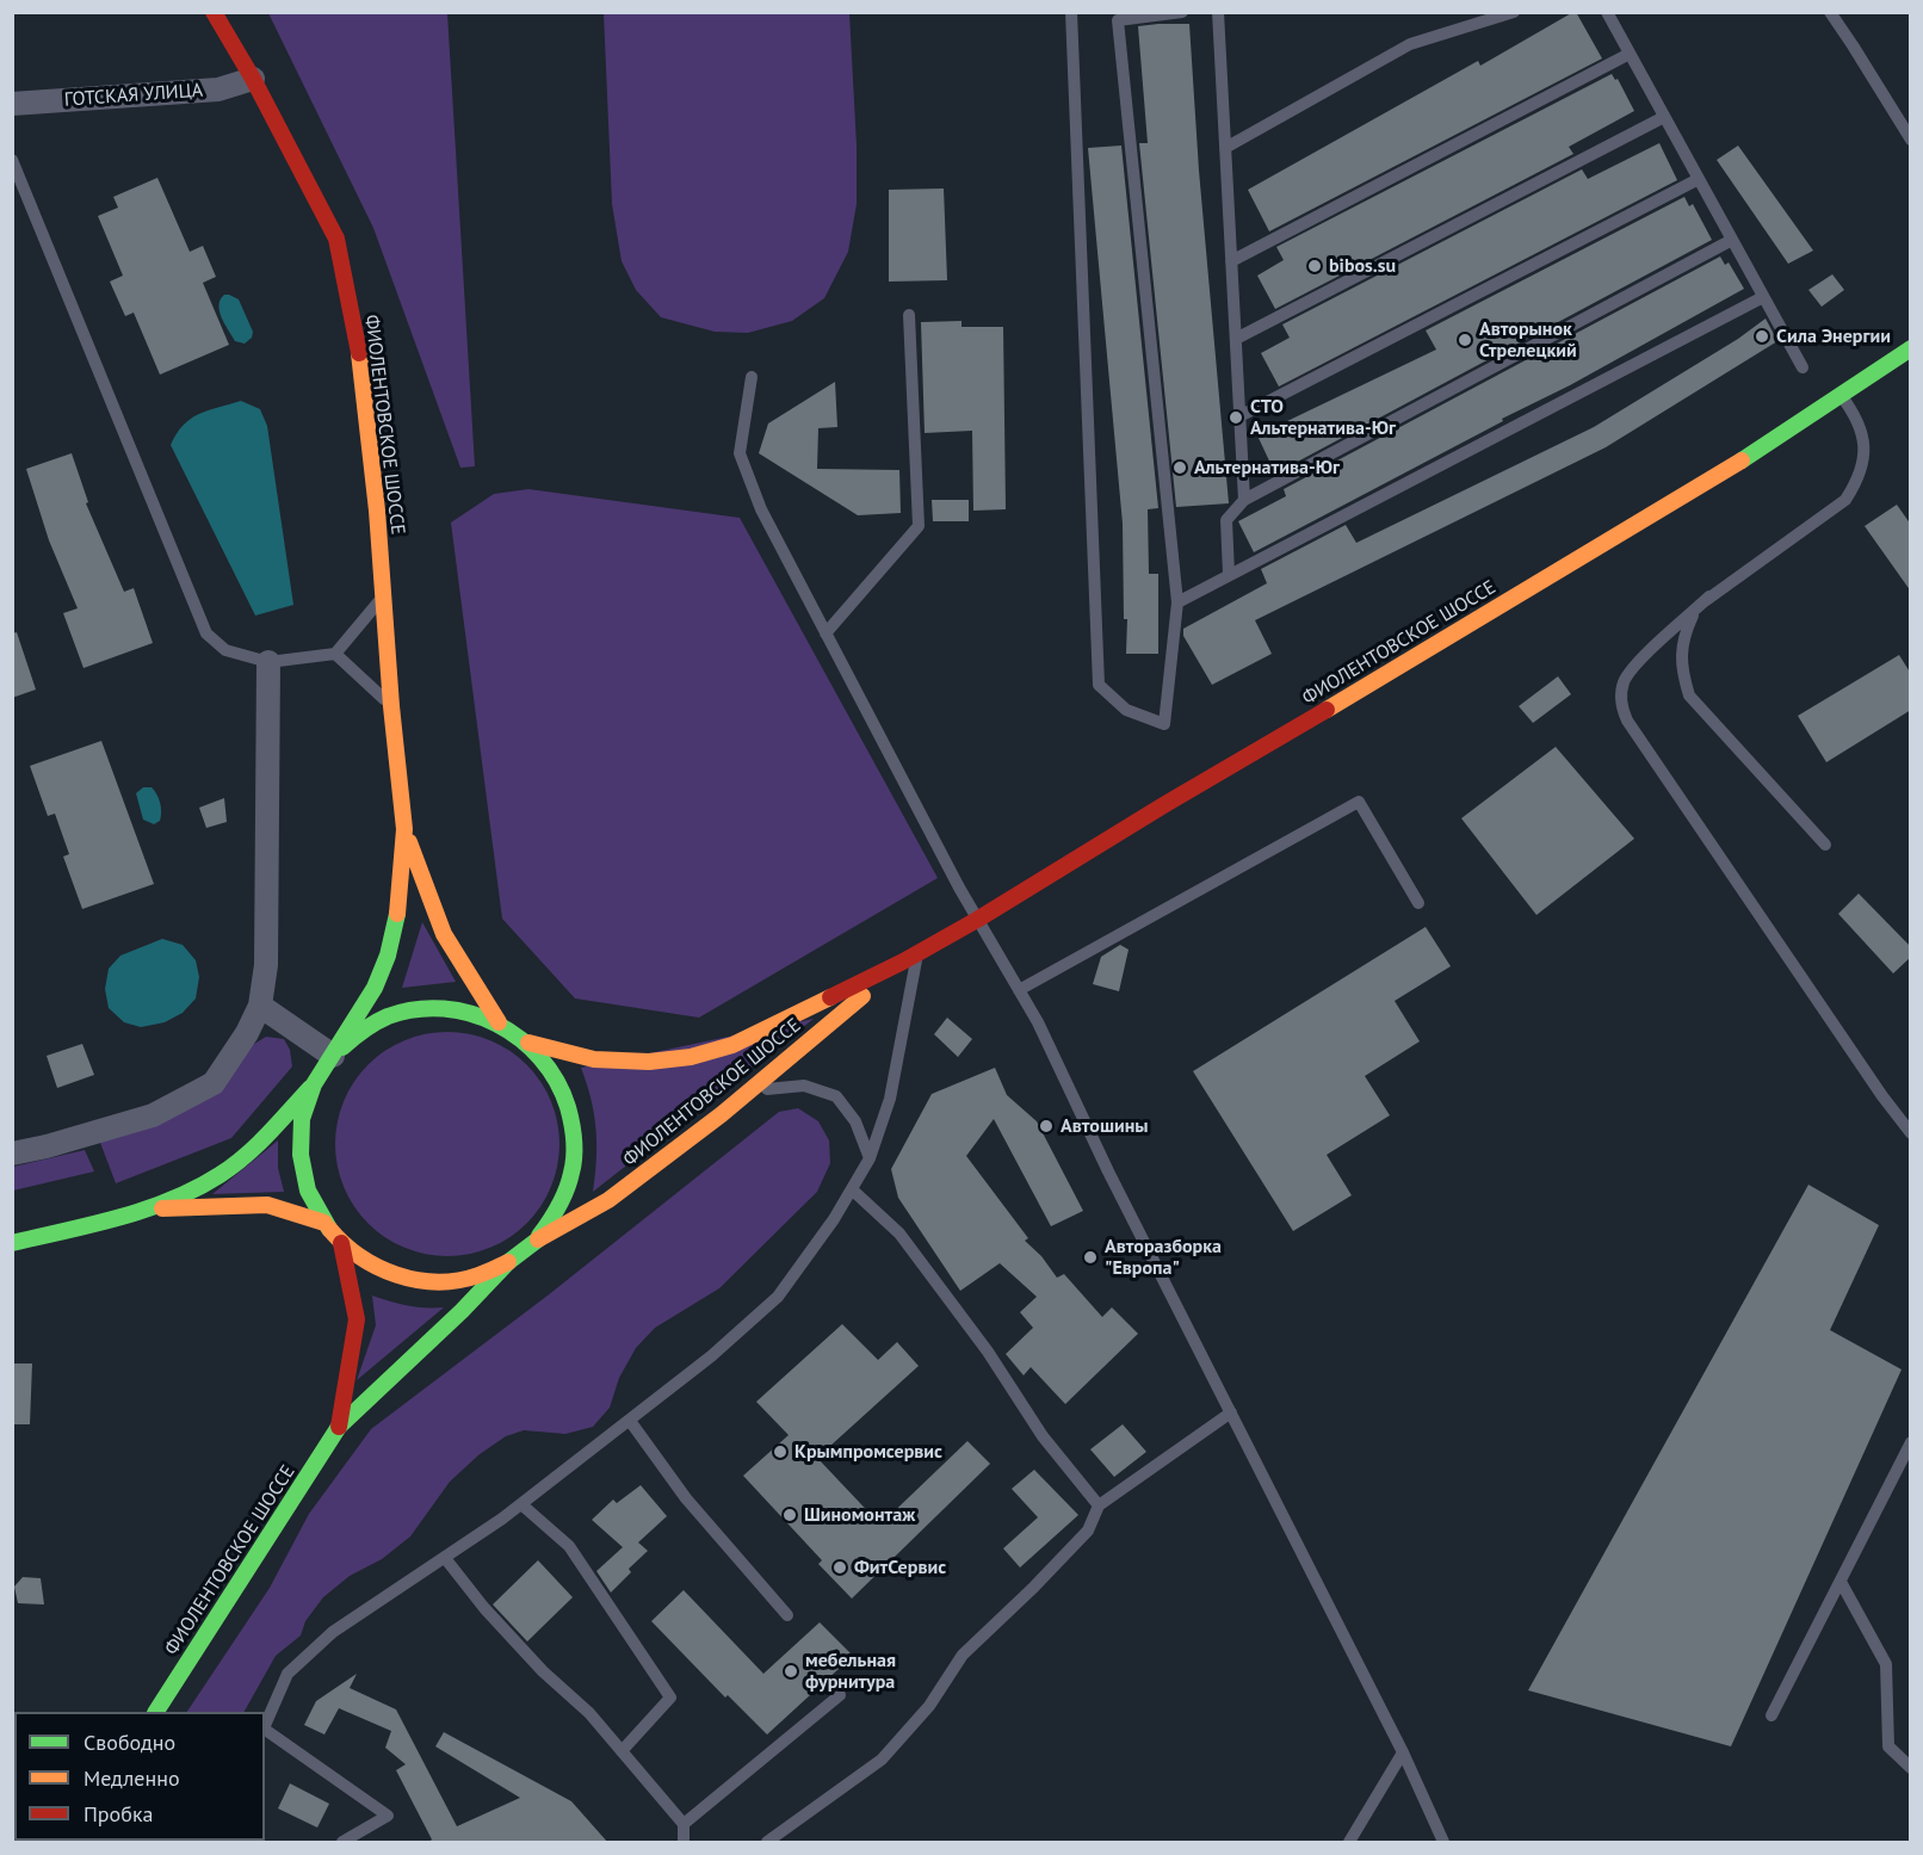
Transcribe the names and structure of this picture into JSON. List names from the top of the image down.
{
  "streets": {
    "main road": ["ФИОЛЕНТОВСКОЕ ШОССЕ"],
    "street": ["ГОТСКАЯ УЛИЦА"]
  },
  "crossings": [
    ["ГОТСКАЯ УЛИЦА", "ФИОЛЕНТОВСКОЕ ШОССЕ"]
  ],
  "places": [
    "bibos.su",
    "Сила Энергии",
    "Авторынок Стрелецкий",
    "СТО Альтернатива-Юг",
    "Альтернатива-Юг",
    "Автошины",
    "Авторазборка \"Европа\"",
    "Крымпромсервис",
    "Шиномонтаж",
    "ФитСервис",
    "мебельная фурнитура"
  ],
  "legend": ["Свободно", "Медленно", "Пробка"]
}
